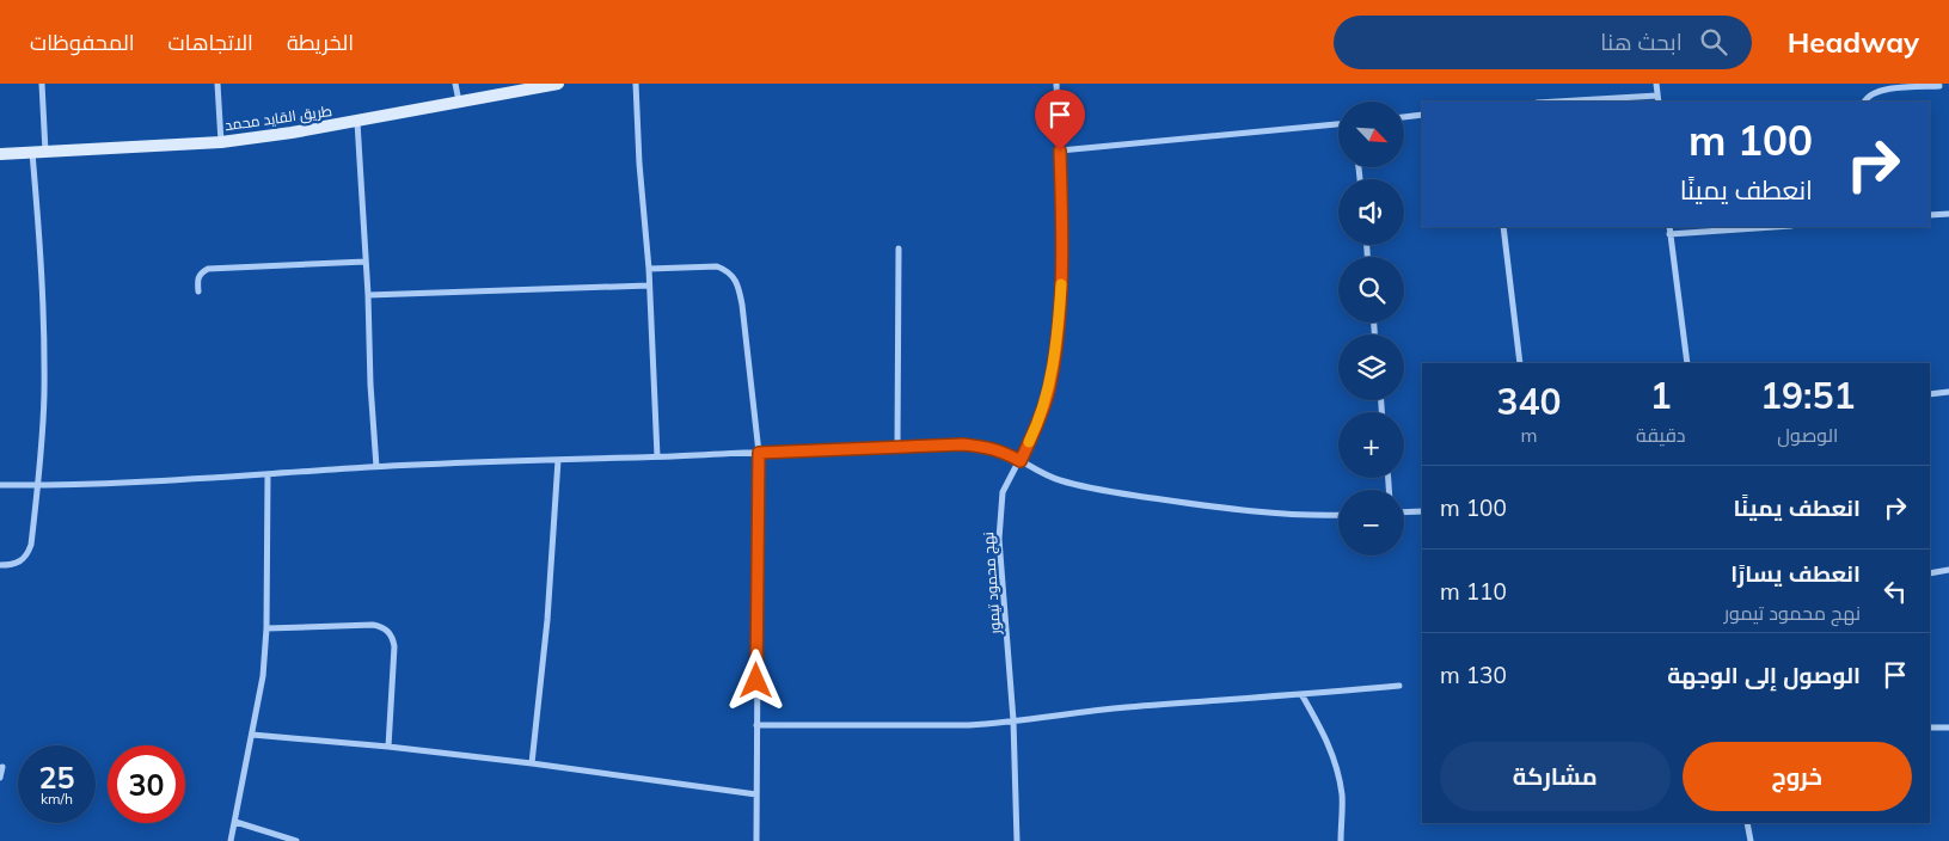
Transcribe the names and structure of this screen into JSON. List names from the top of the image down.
{
  "streets": {
    "main road": ["طريق القايد محمد"],
    "street": ["نهج محمود تيمور"]
  },
  "north": "bottom right",
  "page": {
    "header": "Headway",
    "search": "ابحث هنا",
    "nav": ["الخريطة", "الاتجاهات", "المحفوظات"],
    "map_buttons": ["+", "−"],
    "turn": ["100 m", "انعطف يمينًا"],
    "eta": [
      "19:51",
      "الوصول",
      "1",
      "دقيقة",
      "340",
      "m"
    ],
    "list": [
      {
        "name": "انعطف يمينًا",
        "value": "100 m"
      },
      {
        "name": "انعطف يسارًا",
        "note": "نهج محمود تيمور",
        "value": "110 m"
      },
      {
        "name": "الوصول إلى الوجهة",
        "value": "130 m"
      }
    ],
    "buttons": ["خروج", "مشاركة"],
    "speed": "25 km/h",
    "limit": "30"
  }
}
